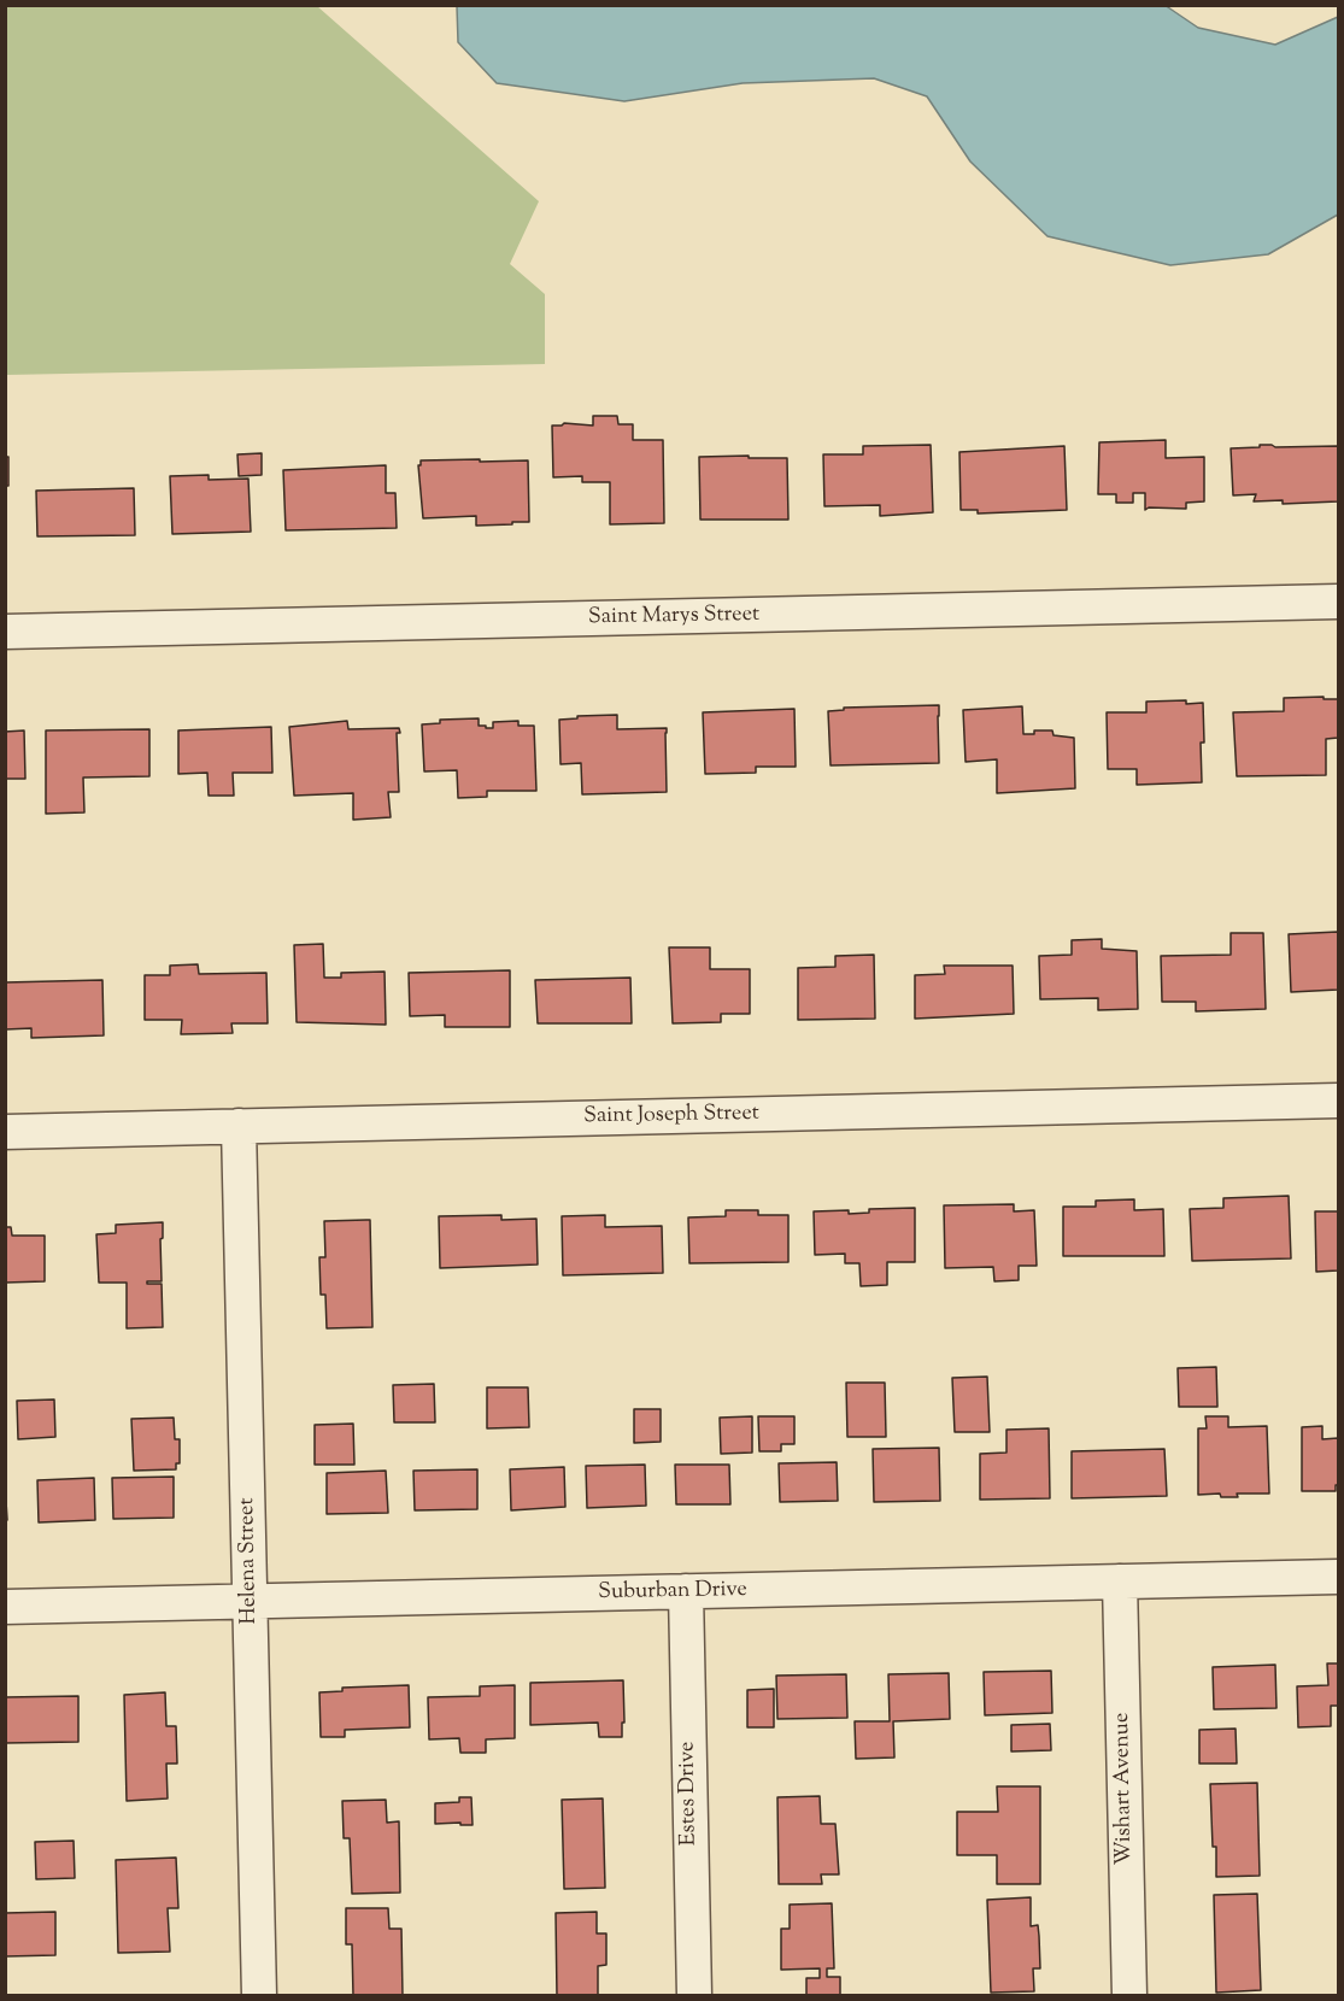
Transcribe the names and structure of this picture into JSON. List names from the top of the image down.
{
  "streets": {
    "street": [
      "Saint Marys Street",
      "Saint Joseph Street",
      "Helena Street",
      "Suburban Drive",
      "Wishart Avenue",
      "Estes Drive"
    ]
  },
  "crossings": [
    ["Saint Joseph Street", "Helena Street"],
    ["Helena Street", "Suburban Drive"],
    ["Suburban Drive", "Wishart Avenue"],
    ["Suburban Drive", "Estes Drive"]
  ]
}
